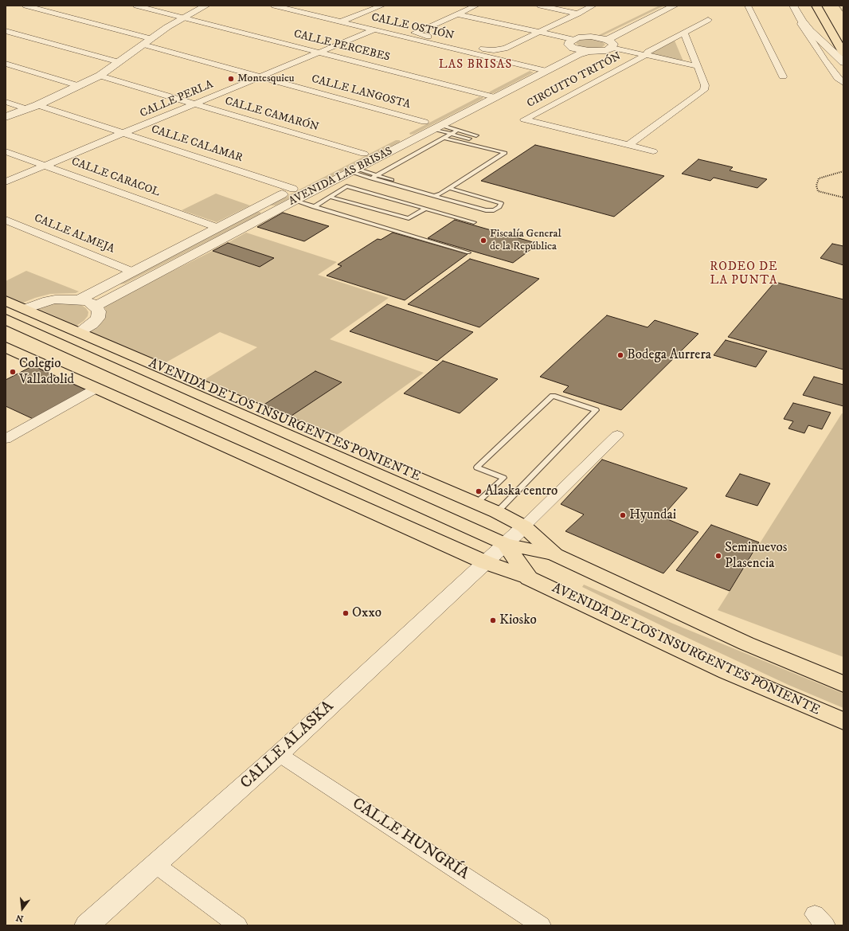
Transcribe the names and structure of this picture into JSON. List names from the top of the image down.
{
  "streets": {
    "main road": ["AVENIDA DE LOS INSURGENTES PONIENTE"],
    "street": [
      "CALLE OSTIÓN",
      "CALLE PERCEBES",
      "CIRCUITO TRITÓN",
      "CALLE LANGOSTA",
      "CALLE PERLA",
      "CALLE CAMARÓN",
      "CALLE CALAMAR",
      "AVENIDA LAS BRISAS",
      "CALLE CARACOL",
      "CALLE ALMEJA",
      "CALLE ALASKA",
      "CALLE HUNGRÍA"
    ]
  },
  "crossings": [
    ["CALLE OSTIÓN", "CALLE PERLA"],
    ["CALLE OSTIÓN", "AVENIDA LAS BRISAS"],
    ["CALLE PERCEBES", "CALLE PERLA"],
    ["CALLE PERCEBES", "AVENIDA LAS BRISAS"],
    ["CIRCUITO TRITÓN", "AVENIDA LAS BRISAS"],
    ["CALLE LANGOSTA", "CALLE PERLA"],
    ["CALLE LANGOSTA", "AVENIDA LAS BRISAS"],
    ["CALLE PERLA", "CALLE CAMARÓN"],
    ["CALLE PERLA", "CALLE CALAMAR"],
    ["CALLE PERLA", "CALLE CARACOL"],
    ["CALLE CAMARÓN", "AVENIDA LAS BRISAS"],
    ["CALLE CALAMAR", "AVENIDA LAS BRISAS"],
    ["AVENIDA LAS BRISAS", "CALLE CARACOL"],
    ["AVENIDA LAS BRISAS", "CALLE ALMEJA"],
    ["AVENIDA LAS BRISAS", "AVENIDA DE LOS INSURGENTES PONIENTE"],
    ["AVENIDA DE LOS INSURGENTES PONIENTE", "CALLE ALASKA"],
    ["CALLE ALASKA", "CALLE HUNGRÍA"]
  ],
  "districts": ["LAS BRISAS", "RODEO DE LA PUNTA"],
  "places": [
    "Montesquieu",
    "Fiscalía General de la República",
    "Bodega Aurrera",
    "Colegio Valladolid",
    "Alaska centro",
    "Hyundai",
    "Seminuevos Plasencia",
    "Oxxo",
    "Kiosko"
  ],
  "north": "bottom"
}
